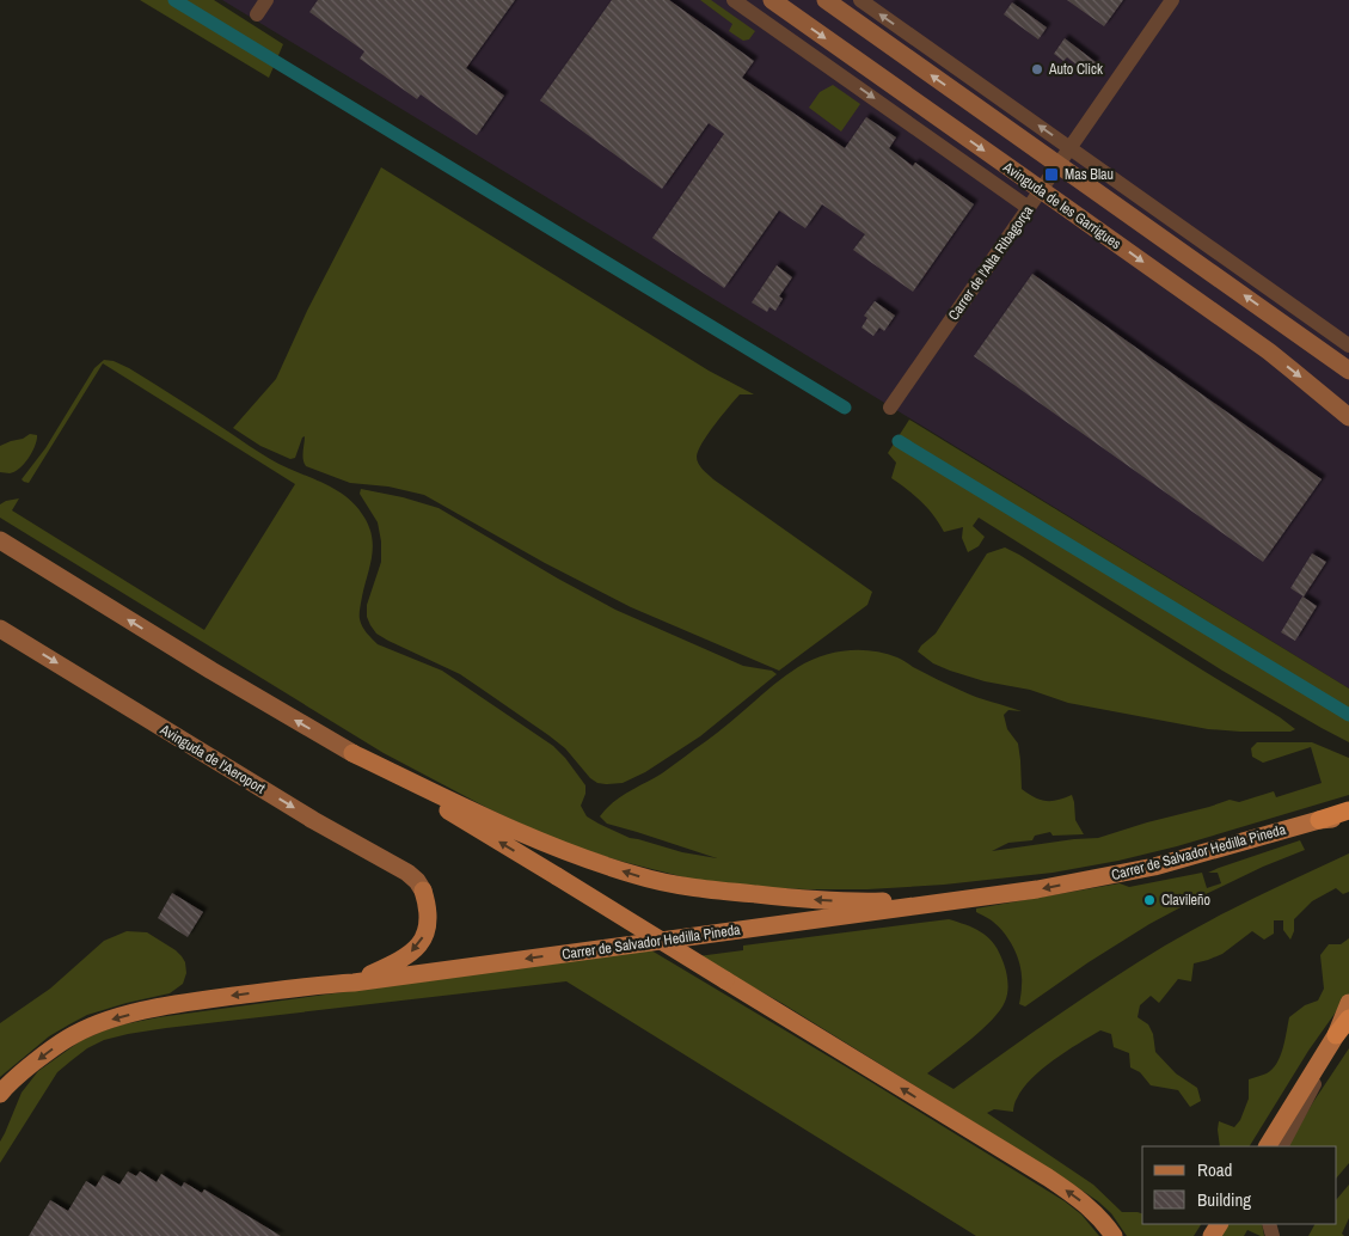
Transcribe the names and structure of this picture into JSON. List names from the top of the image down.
{
  "streets": {
    "main road": ["Carrer de Salvador Hedilla Pineda"],
    "street": ["Avinguda de les Garrigues", "Carrer de l'Alta Ribagorça", "Avinguda de l'Aeroport"]
  },
  "crossings": [
    ["Avinguda de les Garrigues", "Carrer de l'Alta Ribagorça"]
  ],
  "one_way": ["Carrer de Salvador Hedilla Pineda"],
  "places": {
    "other": ["Auto Click", "Clavileño"],
    "transit": ["Mas Blau"]
  },
  "legend": ["Road", "Building"]
}
